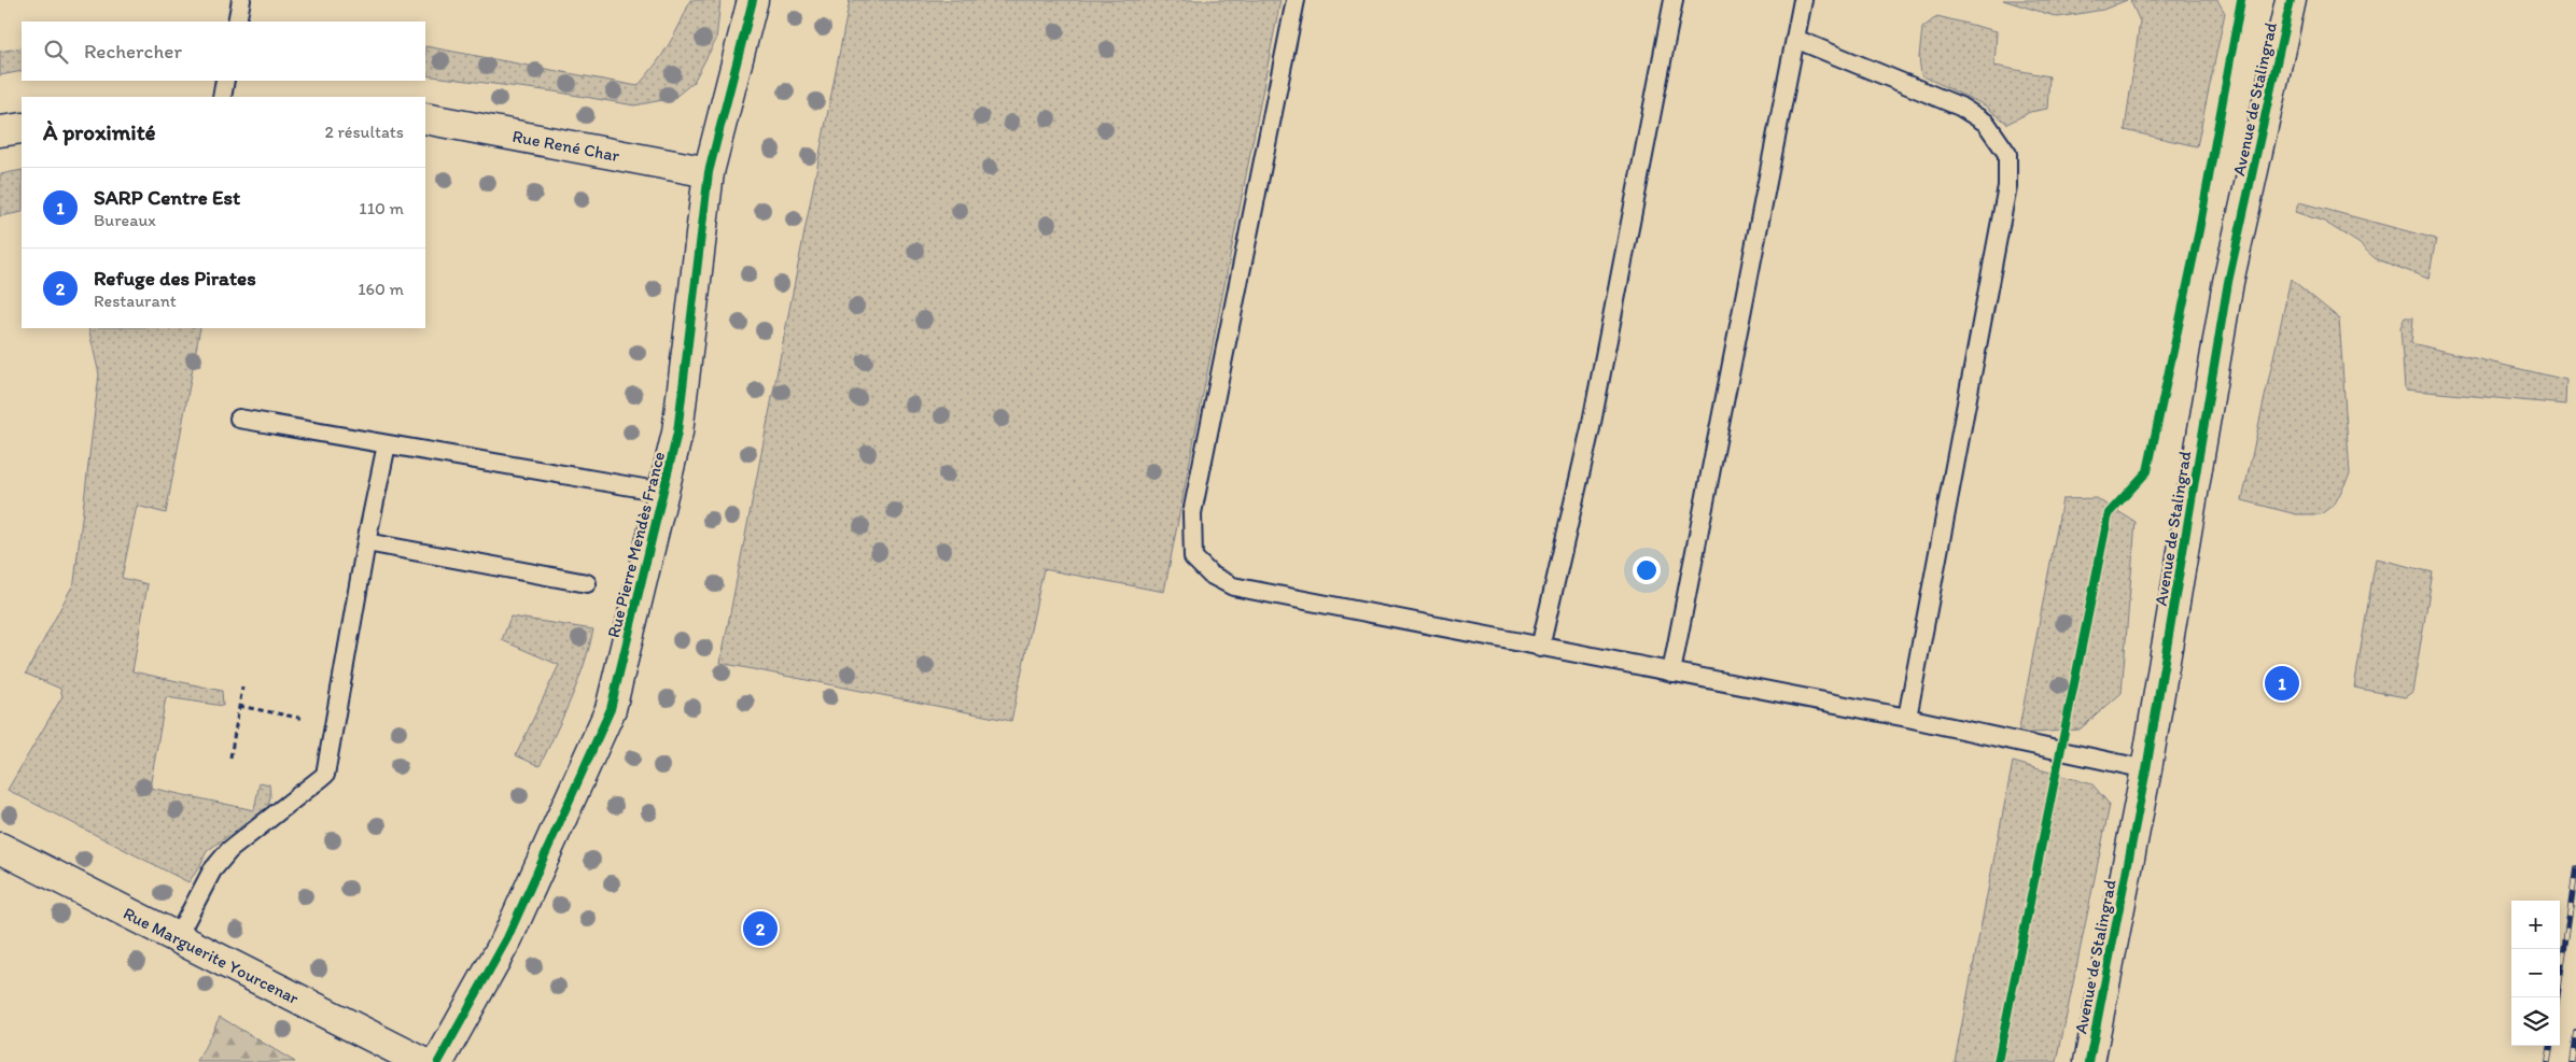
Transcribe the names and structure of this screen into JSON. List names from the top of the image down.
{
  "streets": {
    "street": [
      "Avenue de Stalingrad",
      "Rue René Char",
      "Rue Pierre Mendès France",
      "Rue Marguerite Yourcenar"
    ]
  },
  "crossings": [
    ["Rue René Char", "Rue Pierre Mendès France"]
  ],
  "page": {
    "search": "Rechercher",
    "heading": ["À proximité", "2 résultats"],
    "list": [
      {
        "mark": "1",
        "name": "SARP Centre Est",
        "note": "Bureaux",
        "value": "110 m"
      },
      {
        "mark": "2",
        "name": "Refuge des Pirates",
        "note": "Restaurant",
        "value": "160 m"
      }
    ],
    "pins": ["1", "2"],
    "map_buttons": ["+", "−"]
  }
}
